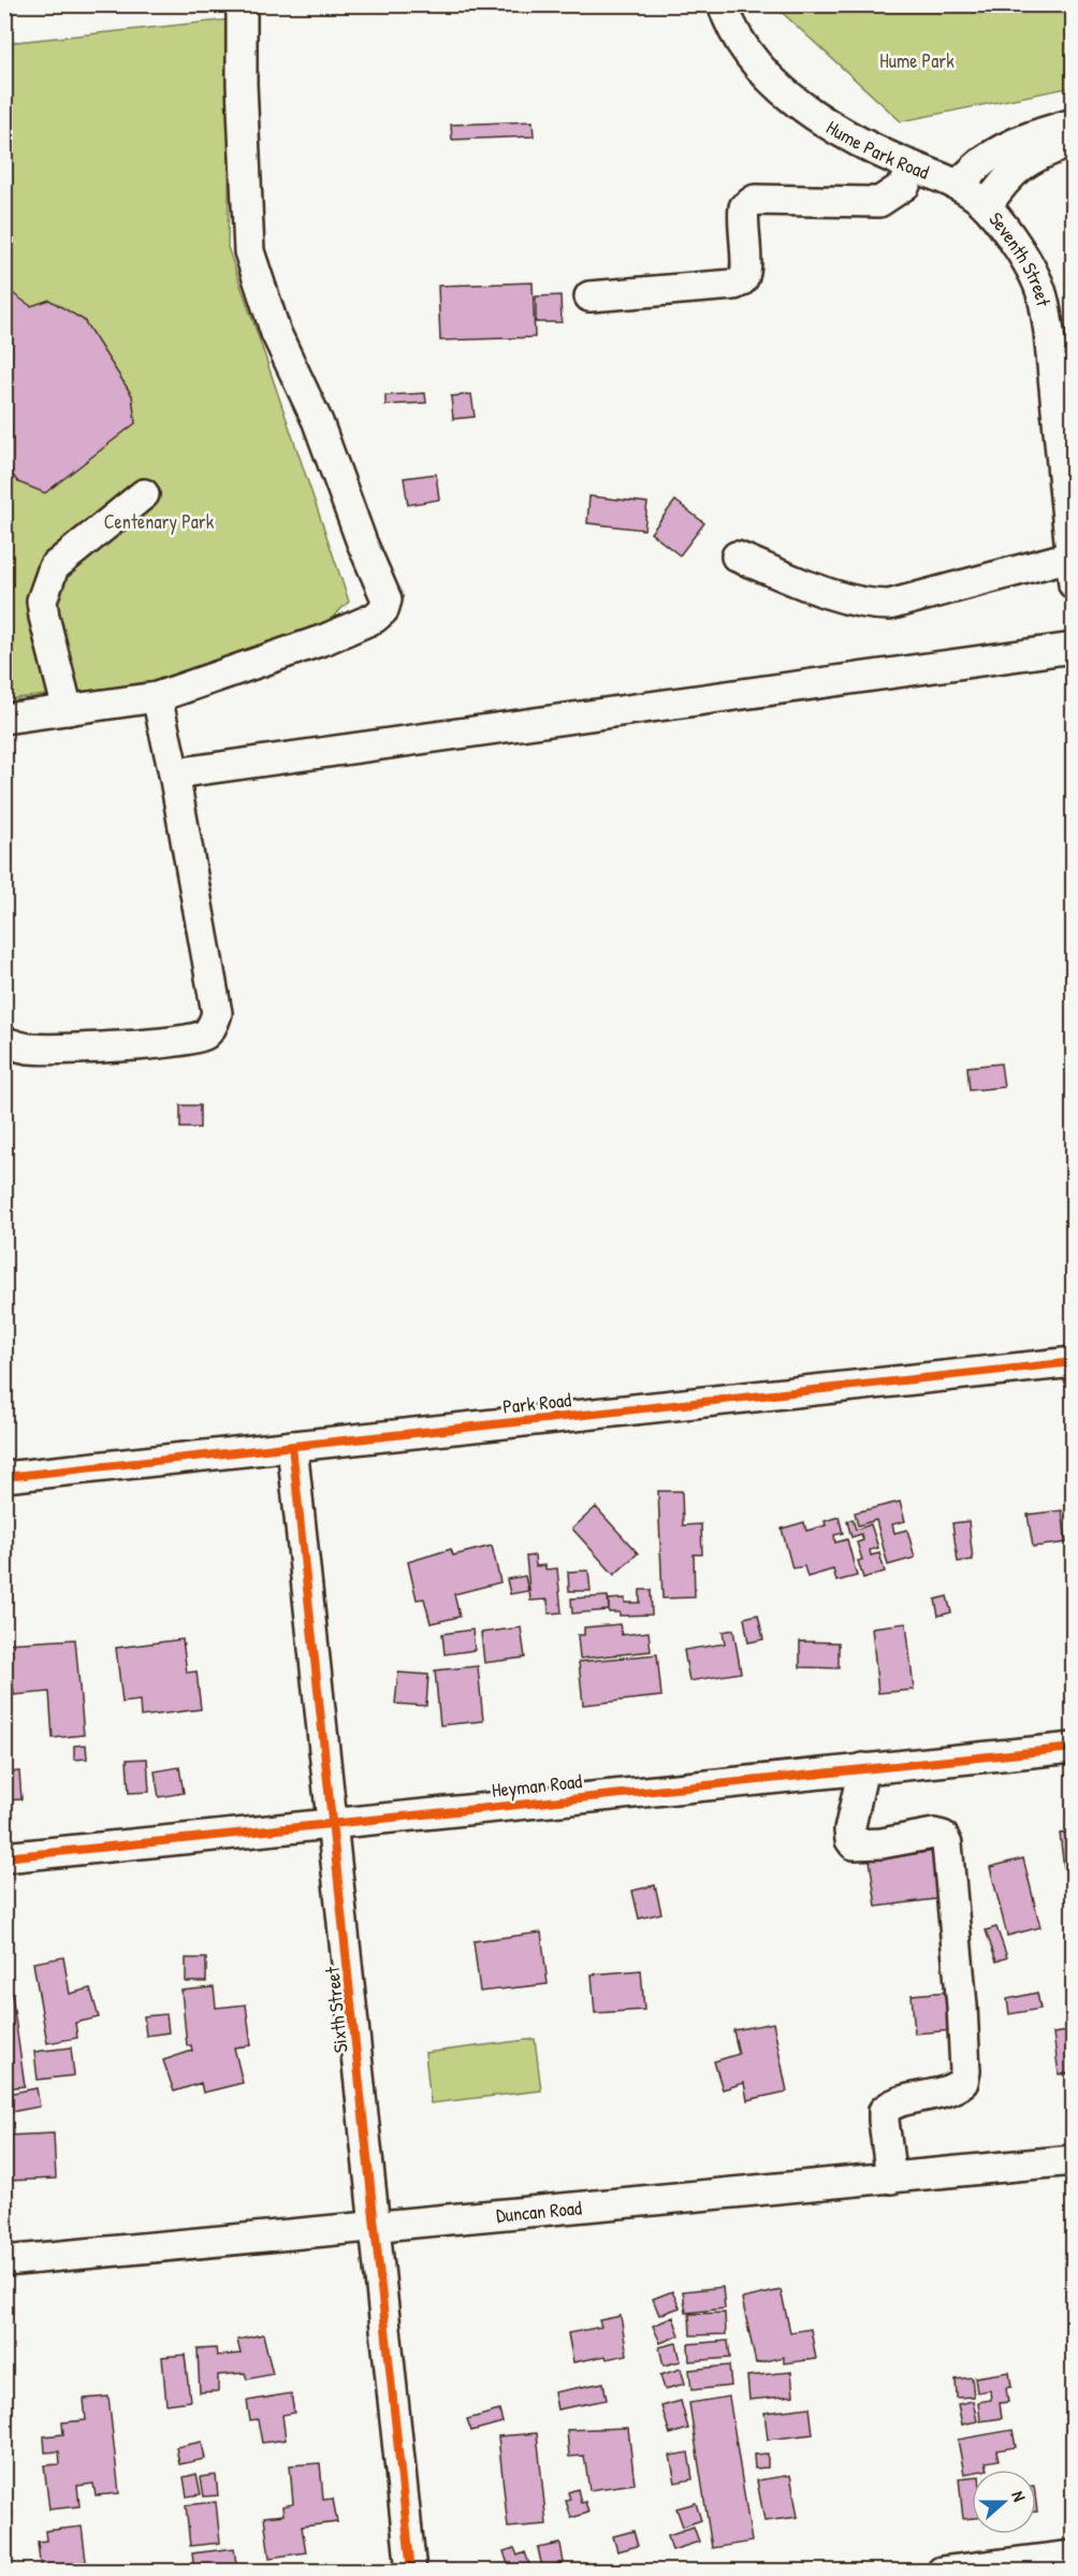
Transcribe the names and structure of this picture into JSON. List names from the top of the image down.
{
  "streets": {
    "street": [
      "Hume Park Road",
      "Seventh Street",
      "Park Road",
      "Heyman Road",
      "Sixth Street",
      "Duncan Road"
    ]
  },
  "crossings": [
    ["Hume Park Road", "Seventh Street"],
    ["Park Road", "Sixth Street"],
    ["Heyman Road", "Sixth Street"],
    ["Sixth Street", "Duncan Road"]
  ],
  "parks": ["Hume Park", "Centenary Park"],
  "north": "right"
}
